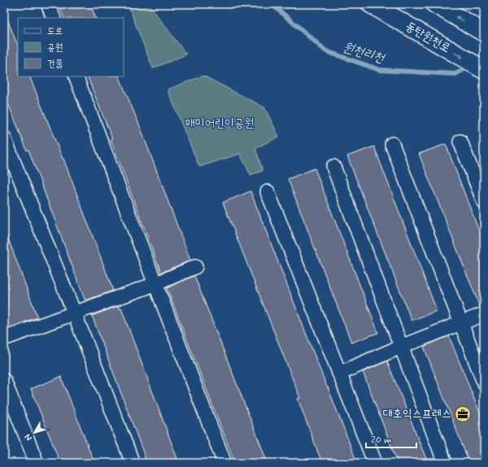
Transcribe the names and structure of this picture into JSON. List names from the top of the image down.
{
  "streets": {
    "main road": ["동탄원천로"]
  },
  "water": ["원천리천"],
  "parks": ["매미어린이공원"],
  "places": {
    "office": ["대호익스프레스"]
  },
  "legend": ["도로", "공원", "건물"],
  "scale_bar": "20 m",
  "north": "bottom left"
}
